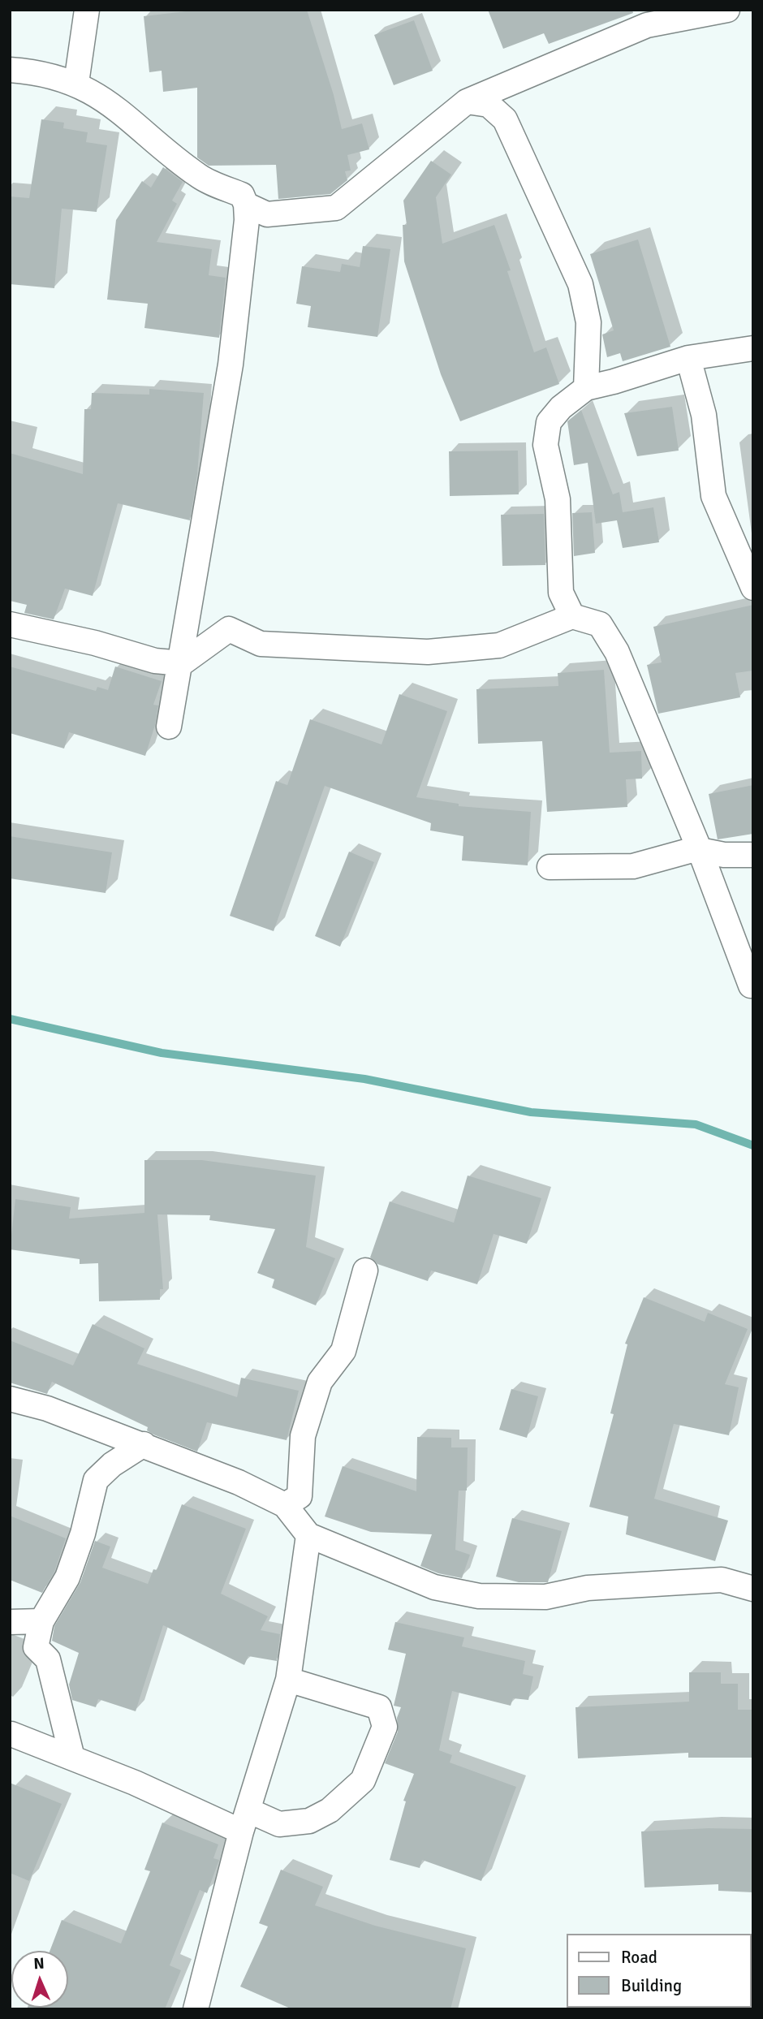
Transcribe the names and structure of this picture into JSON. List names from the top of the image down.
{
  "legend": ["Road", "Building"],
  "north": "top"
}
